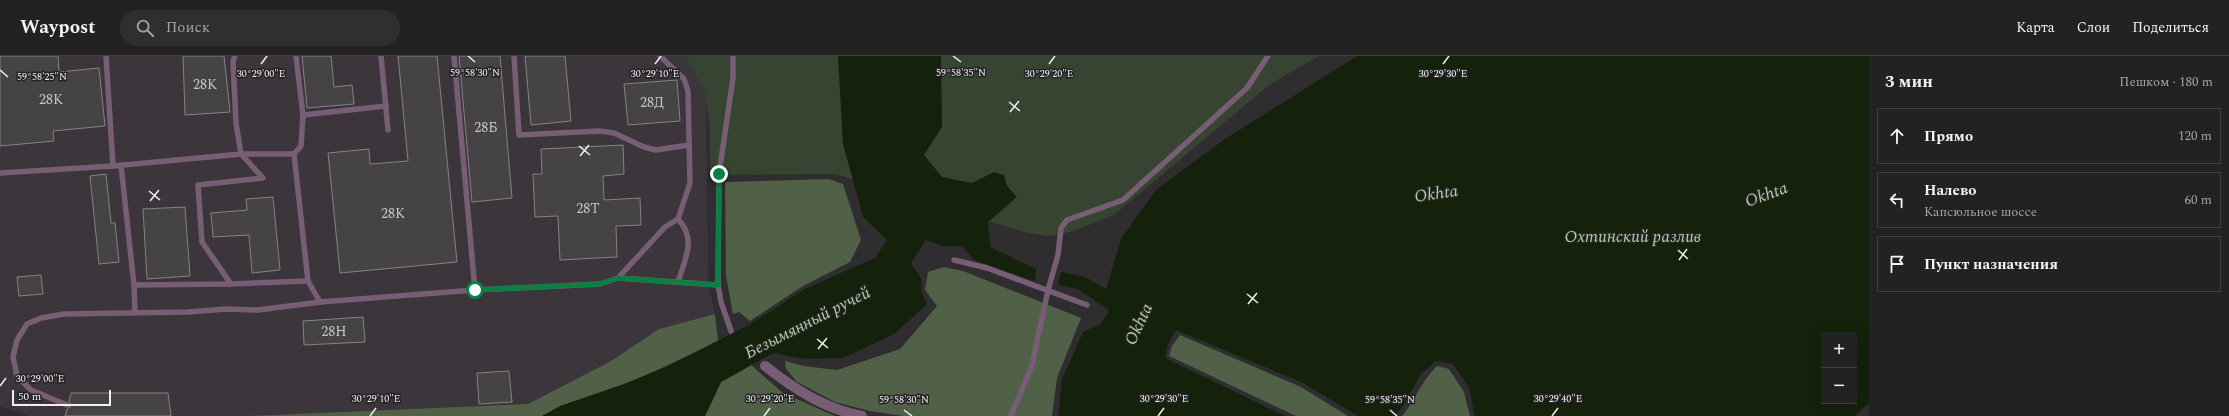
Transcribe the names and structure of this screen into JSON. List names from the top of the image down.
{
  "water": ["Okhta", "Охтинский разлив", "Безымянный ручей"],
  "house_numbers": [
    "28К",
    "28К",
    "28Д",
    "28Б",
    "28Т",
    "28К",
    "28Н"
  ],
  "scale_bar": "50 m",
  "page": {
    "header": "Waypost",
    "search": "Поиск",
    "nav": ["Карта", "Слои", "Поделиться"],
    "heading": ["3 мин", "Пешком · 180 m"],
    "list": [
      ["Прямо", "120 m"],
      ["Налево", "Капсюльное шоссе", "60 m"],
      "Пункт назначения"
    ],
    "map_buttons": ["+", "−"],
    "scale": "50 m"
  },
  "coordinates": [
    "59°58'30\"N",
    "59°58'35\"N",
    "30°29'00\"E",
    "30°29'10\"E",
    "30°29'20\"E",
    "30°29'30\"E",
    "59°58'25\"N",
    "30°29'40\"E"
  ]
}
